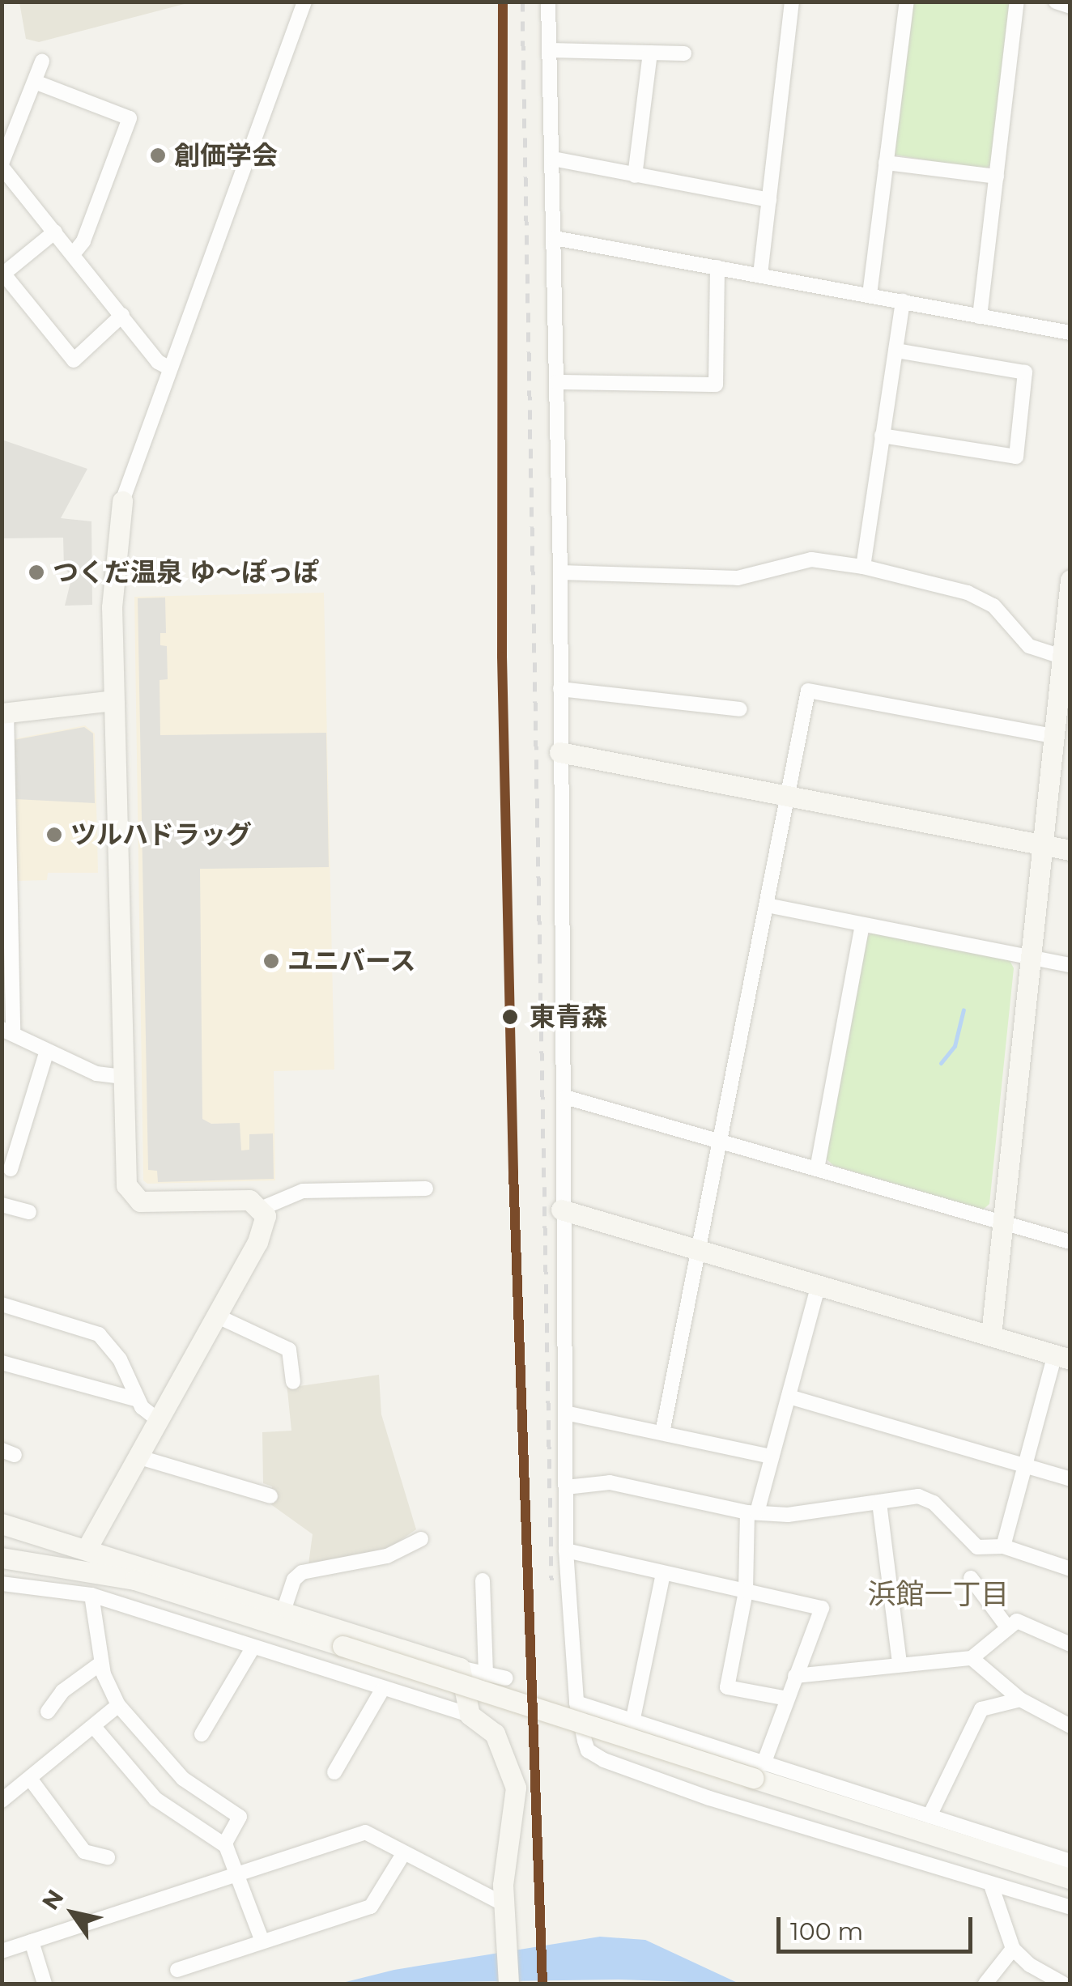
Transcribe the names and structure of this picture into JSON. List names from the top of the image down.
{
  "districts": ["浜館一丁目"],
  "places": [
    "創価学会",
    "つくだ温泉 ゆ～ぽっぽ",
    "ツルハドラッグ",
    "ユニバース",
    "東青森"
  ],
  "scale_bar": "100 m",
  "north": "top left"
}
